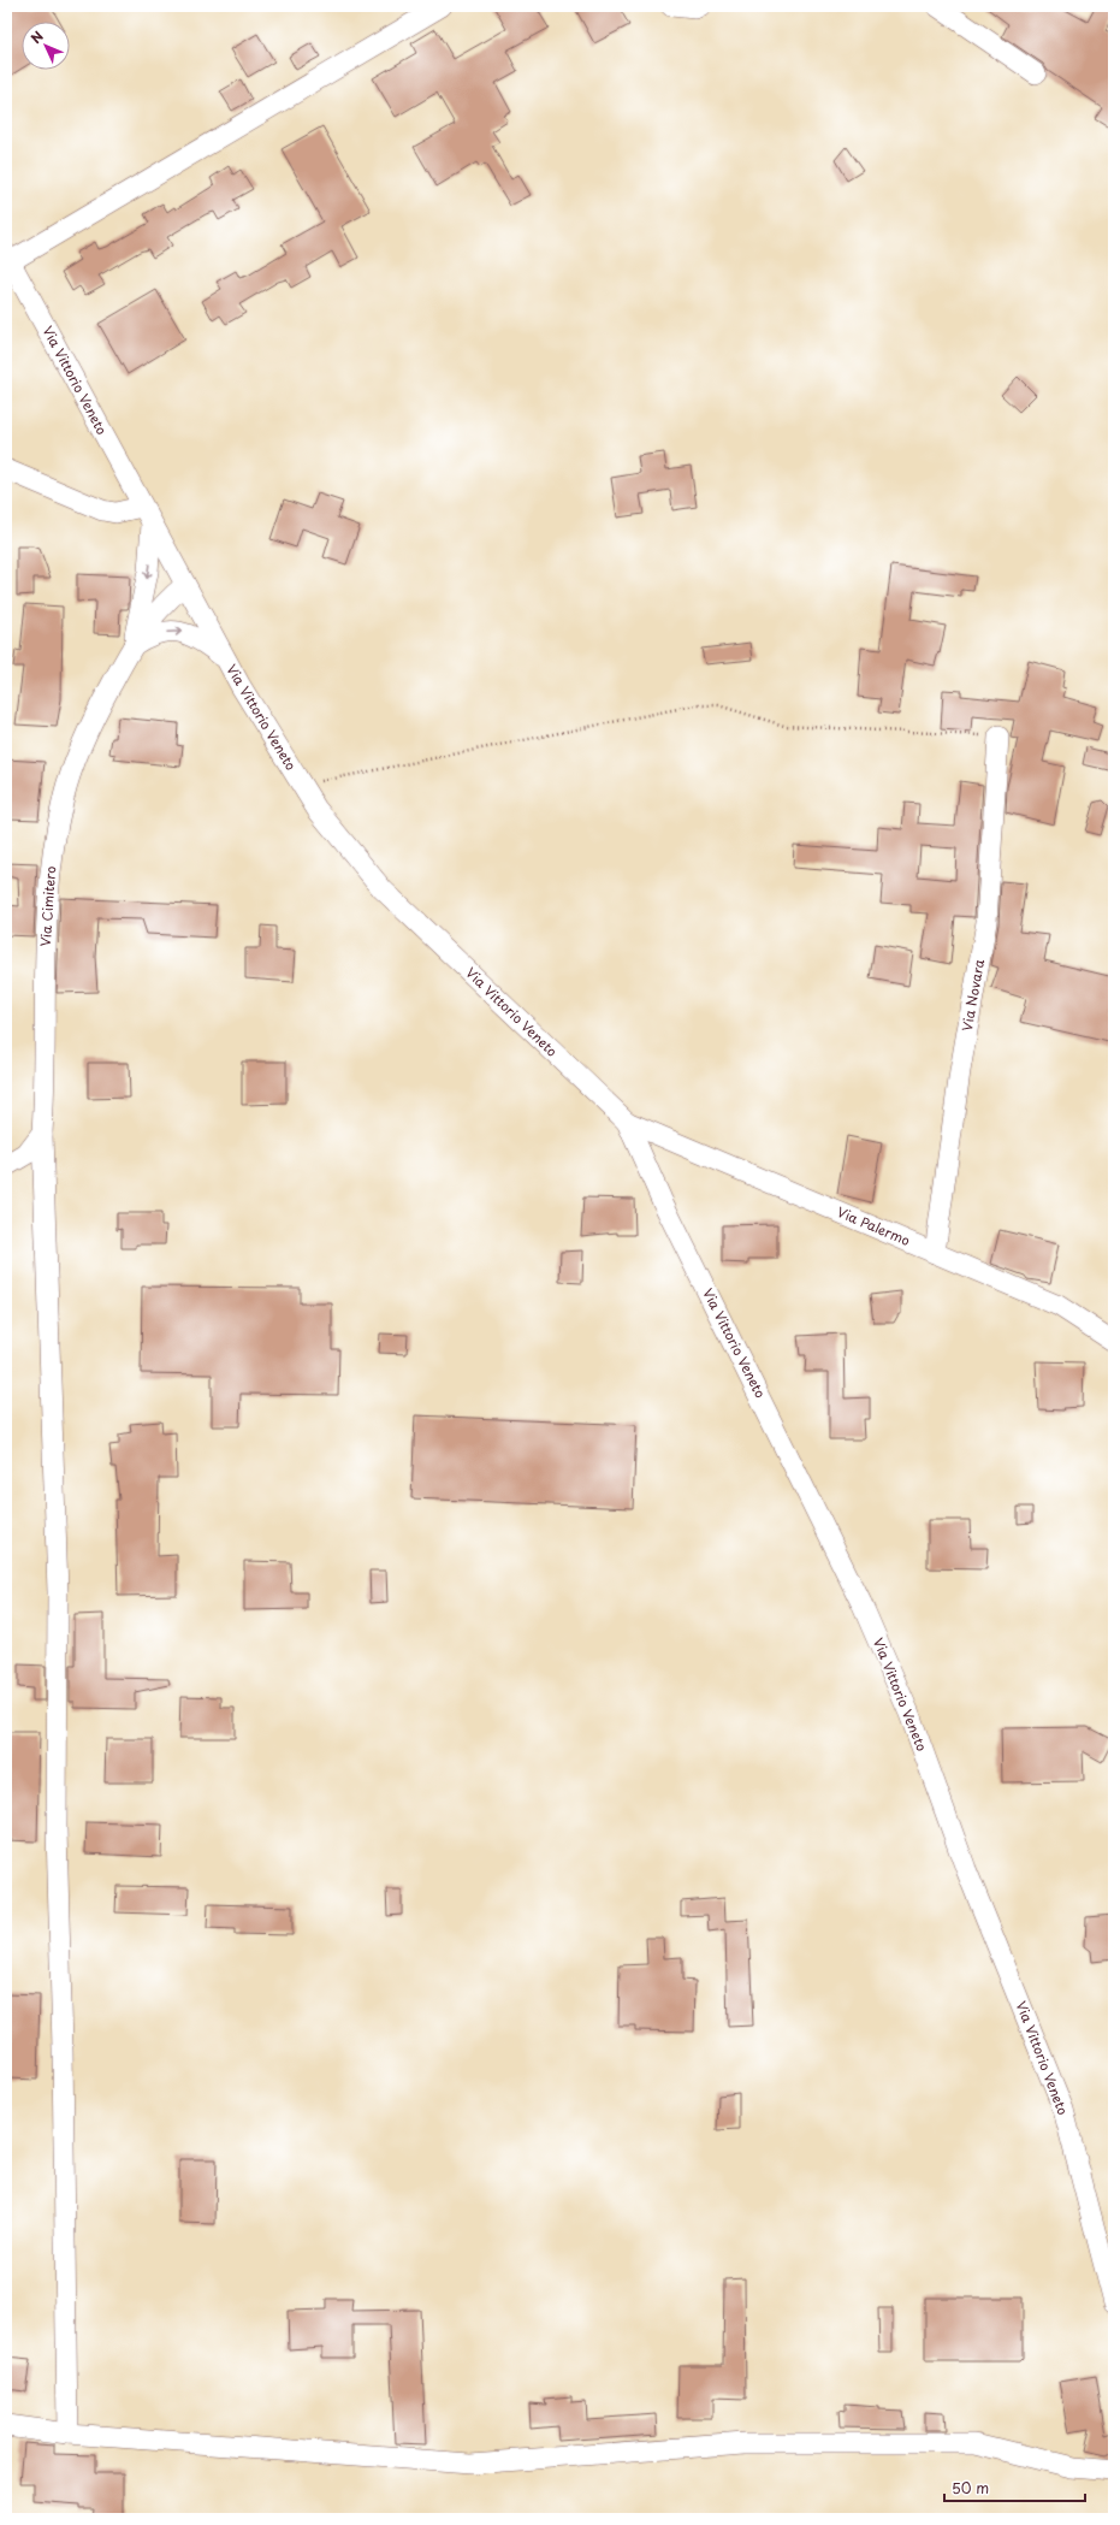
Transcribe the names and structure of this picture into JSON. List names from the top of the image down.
{
  "streets": {
    "street": [
      "Via Vittorio Veneto",
      "Via Cimitero",
      "Via Novara",
      "Via Palermo"
    ]
  },
  "crossings": [
    ["Via Vittorio Veneto", "Via Cimitero"],
    ["Via Vittorio Veneto", "Via Palermo"],
    ["Via Novara", "Via Palermo"]
  ],
  "scale_bar": "50 m",
  "north": "top left"
}
